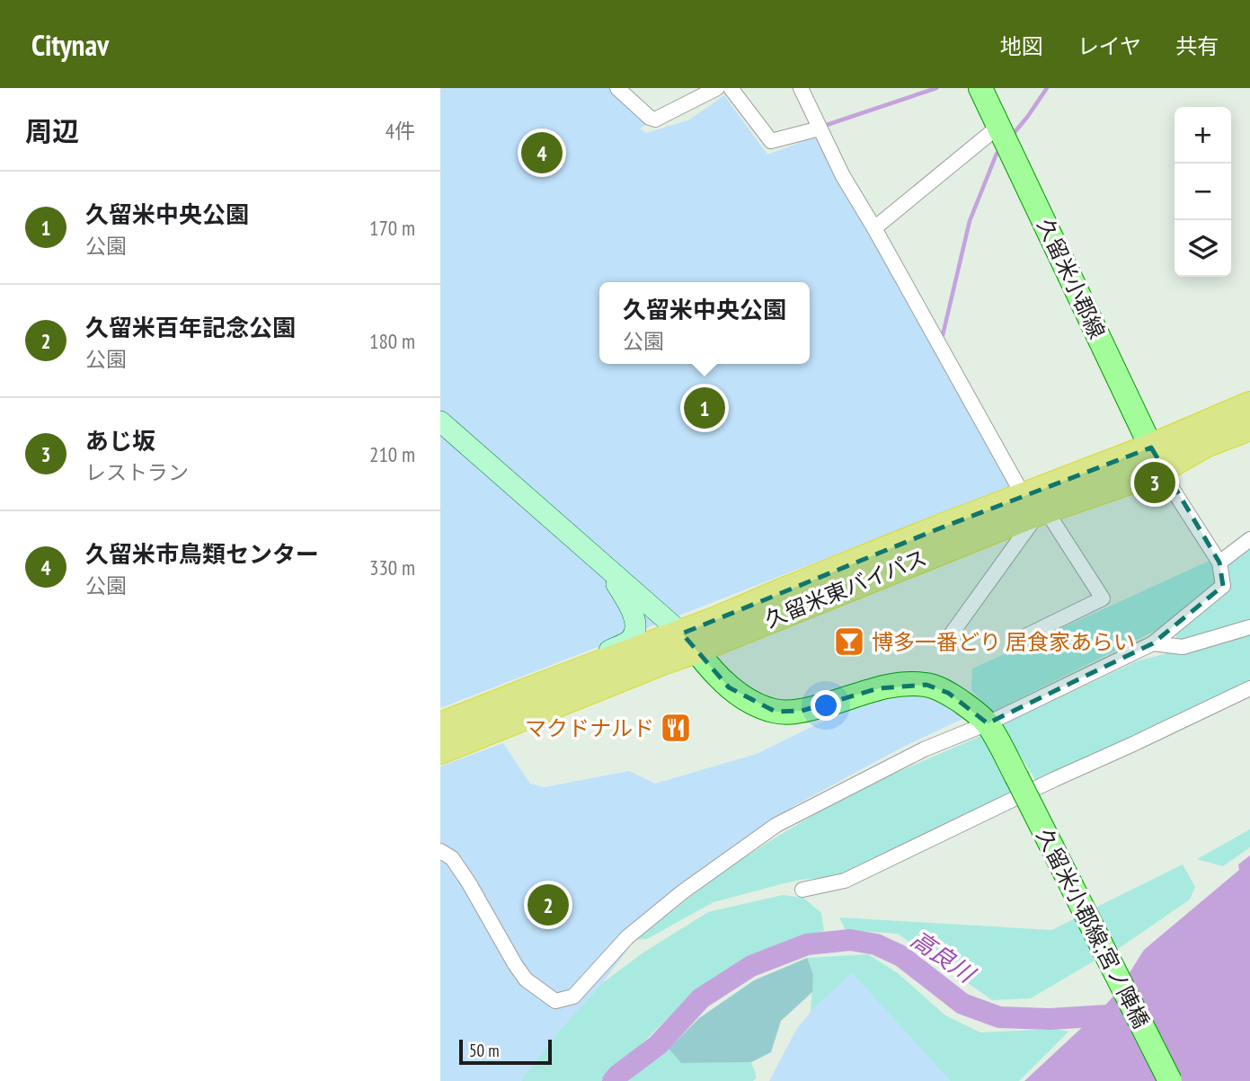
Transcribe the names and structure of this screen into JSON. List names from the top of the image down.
{
  "streets": {
    "highway": ["久留米東バイパス"],
    "main road": ["久留米小郡線", "久留米小郡線;宮ノ陣橋"]
  },
  "crossings": [
    ["久留米小郡線", "久留米東バイパス"]
  ],
  "water": ["高良川"],
  "places": {
    "bar": ["博多一番どり 居食家あらい"],
    "restaurant": ["マクドナルド"]
  },
  "scale_bar": "50 m",
  "page": {
    "header": "Citynav",
    "nav": ["地図", "レイヤ", "共有"],
    "heading": ["周辺", "4件"],
    "map_buttons": ["+", "−"],
    "pins": [
      "4",
      "1",
      "3",
      "2"
    ],
    "list": [
      {
        "mark": "1",
        "name": "久留米中央公園",
        "note": "公園",
        "value": "170 m"
      },
      {
        "mark": "2",
        "name": "久留米百年記念公園",
        "note": "公園",
        "value": "180 m"
      },
      {
        "mark": "3",
        "name": "あじ坂",
        "note": "レストラン",
        "value": "210 m"
      },
      {
        "mark": "4",
        "name": "久留米市鳥類センター",
        "note": "公園",
        "value": "330 m"
      }
    ],
    "popup": ["久留米中央公園", "公園"],
    "scale": "50 m"
  }
}
